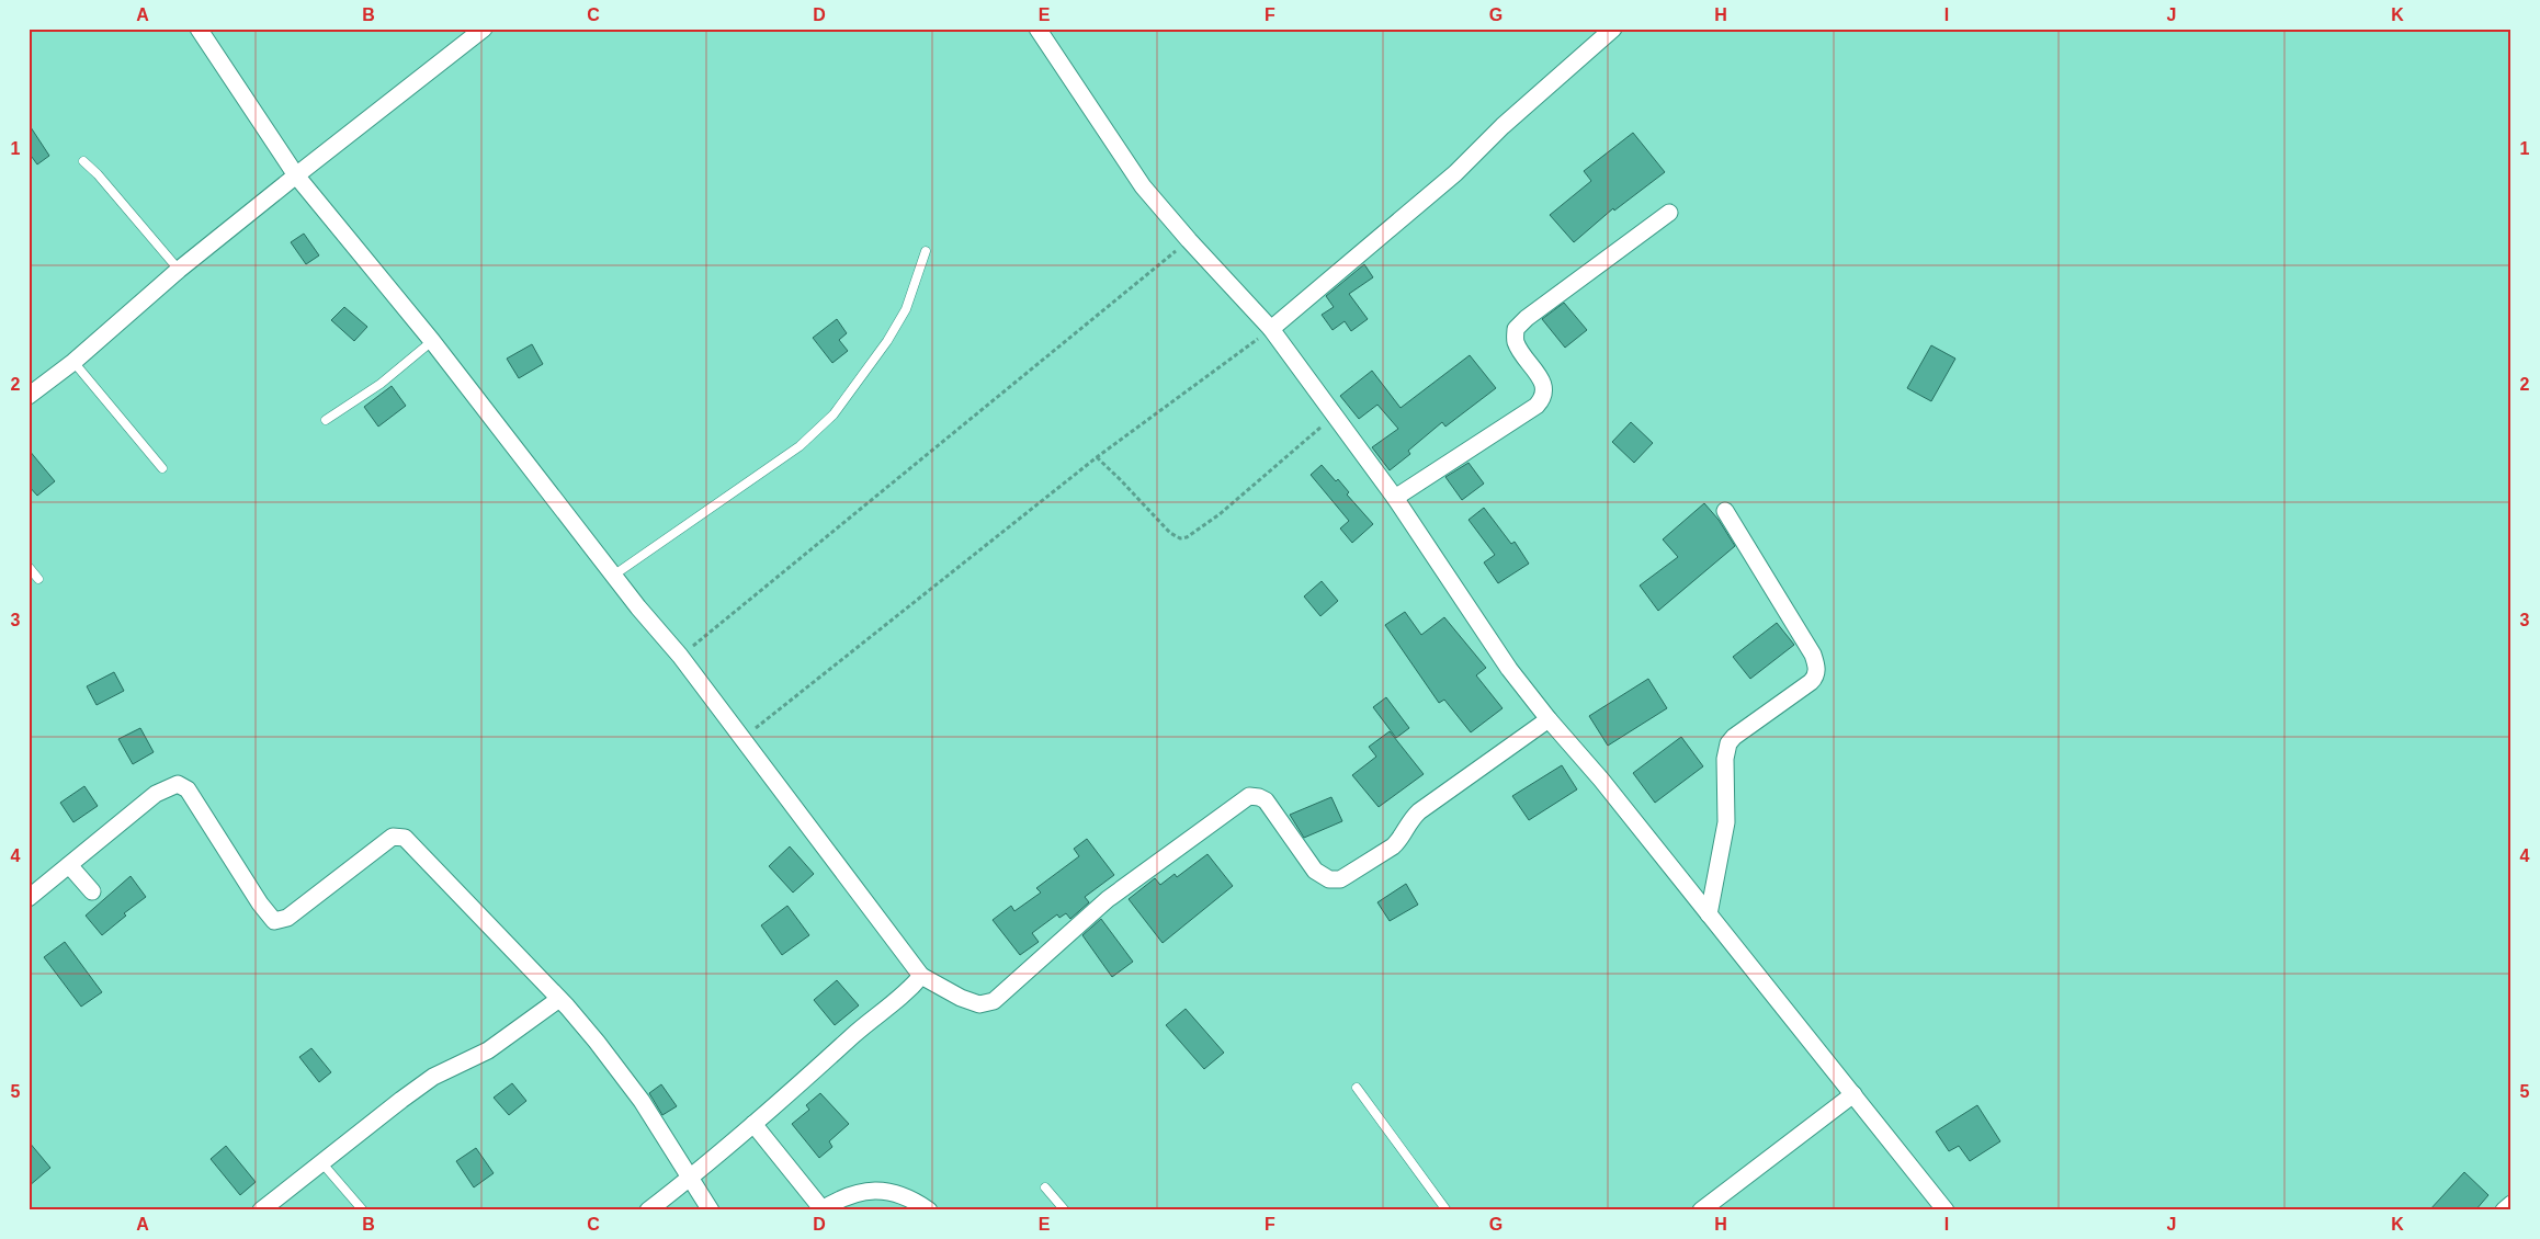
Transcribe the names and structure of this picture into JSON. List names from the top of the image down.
{
  "grid": {
    "columns": [
      "A",
      "B",
      "C",
      "D",
      "E",
      "F",
      "G",
      "H",
      "I",
      "J",
      "K"
    ],
    "rows": [
      "1",
      "2",
      "3",
      "4",
      "5"
    ]
  }
}
